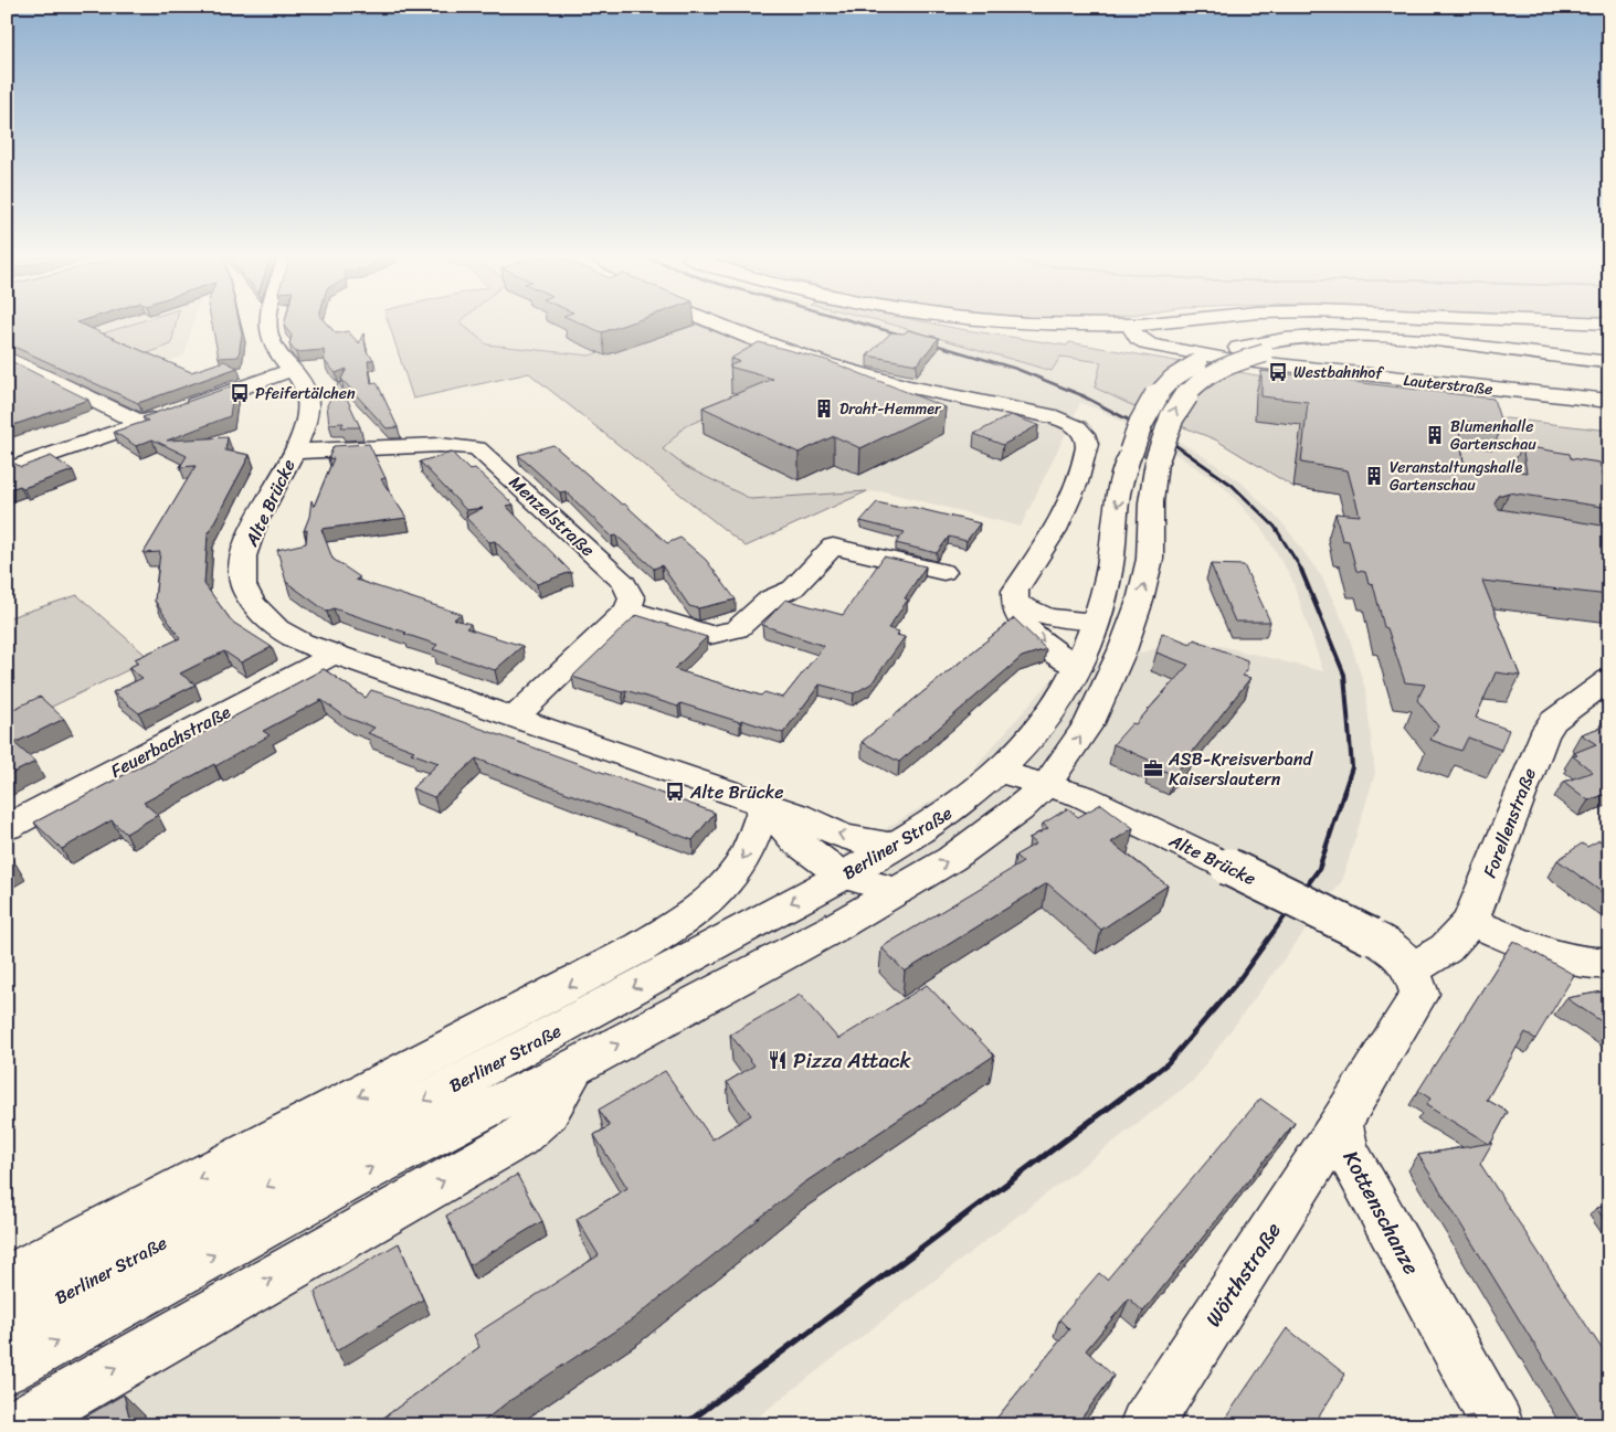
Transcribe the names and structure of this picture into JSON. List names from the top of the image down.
{
  "streets": {
    "street": [
      "Lauterstraße",
      "Alte Brücke",
      "Menzelstraße",
      "Feuerbachstraße",
      "Forellenstraße",
      "Berliner Straße",
      "Kottenschanze",
      "Wörthstraße"
    ]
  },
  "crossings": [
    ["Alte Brücke", "Menzelstraße"],
    ["Alte Brücke", "Feuerbachstraße"],
    ["Alte Brücke", "Forellenstraße"],
    ["Alte Brücke", "Berliner Straße"],
    ["Kottenschanze", "Wörthstraße"]
  ],
  "places": {
    "bus stop": ["Westbahnhof", "Pfeifertälchen", "Alte Brücke"],
    "building": ["Draht-Hemmer", "Blumenhalle Gartenschau", "Veranstaltungshalle Gartenschau"],
    "office": ["ASB-Kreisverband Kaiserslautern"],
    "restaurant": ["Pizza Attack"]
  }
}
